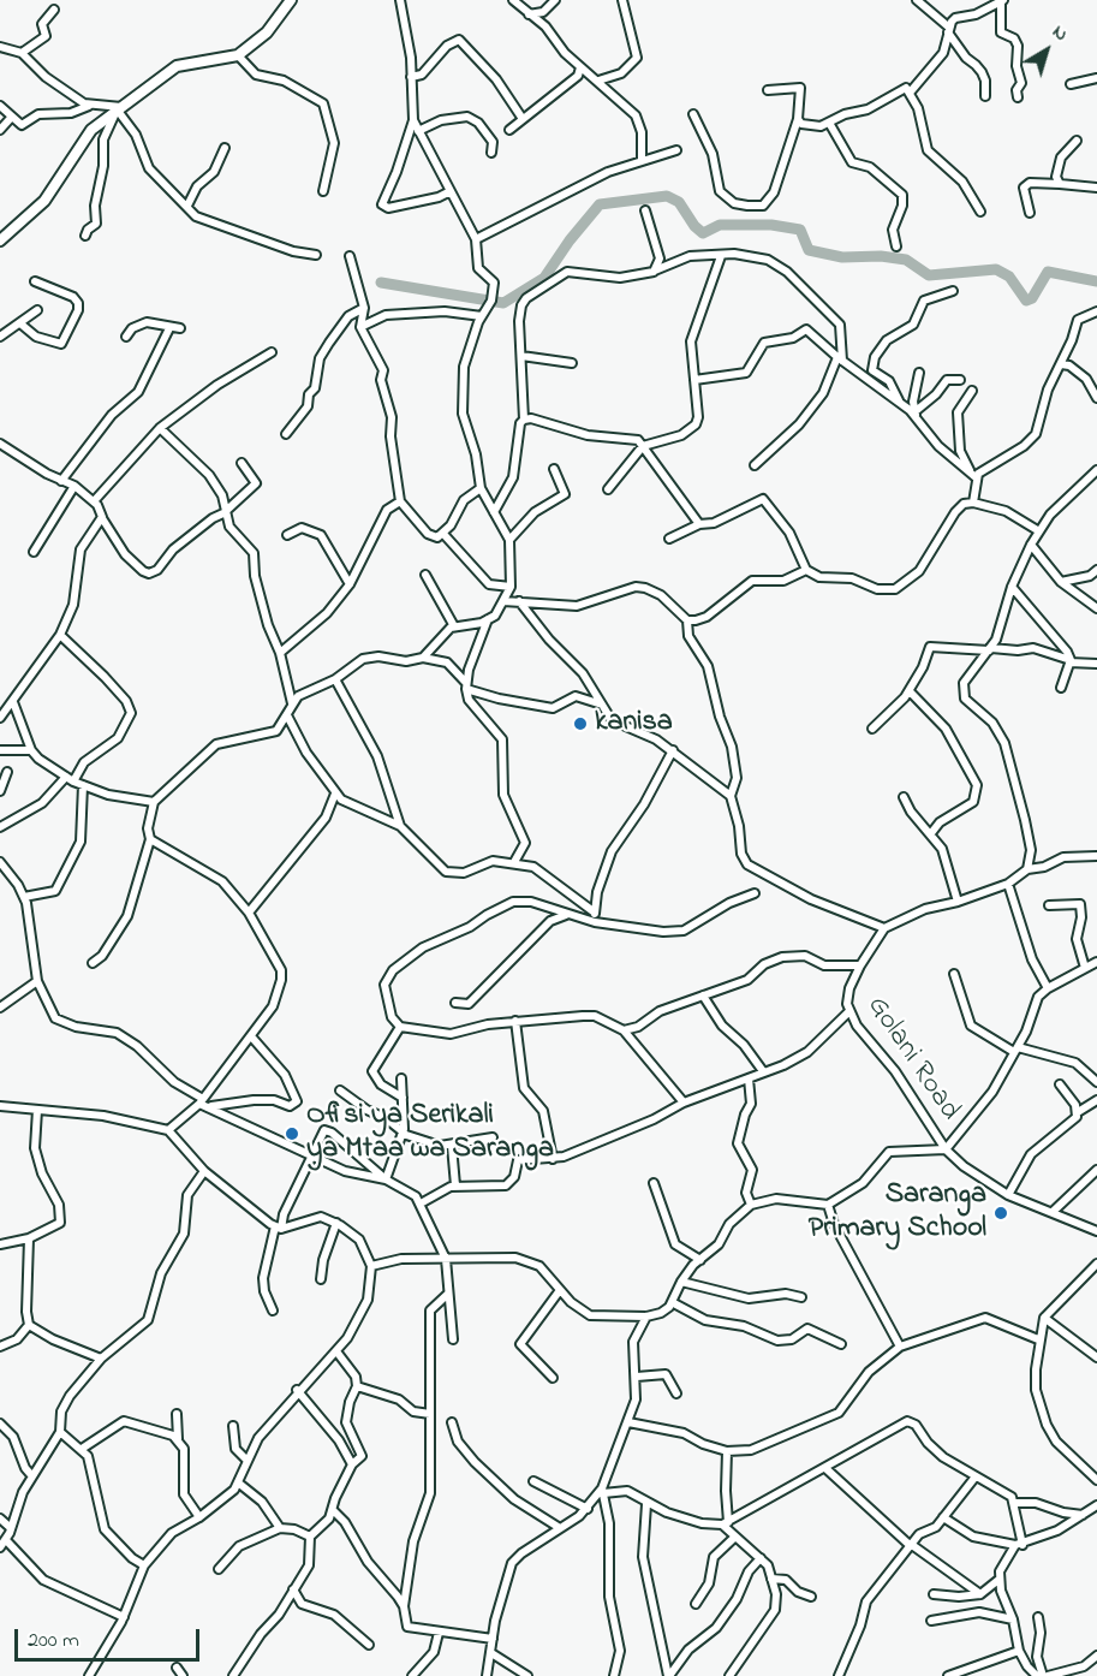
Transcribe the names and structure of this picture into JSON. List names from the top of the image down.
{
  "streets": {
    "street": ["Golani Road"]
  },
  "places": ["kanisa", "Ofisi ya Serikali ya Mtaa wa Saranga", "Saranga Primary School"],
  "scale_bar": "200 m",
  "north": "top right"
}
